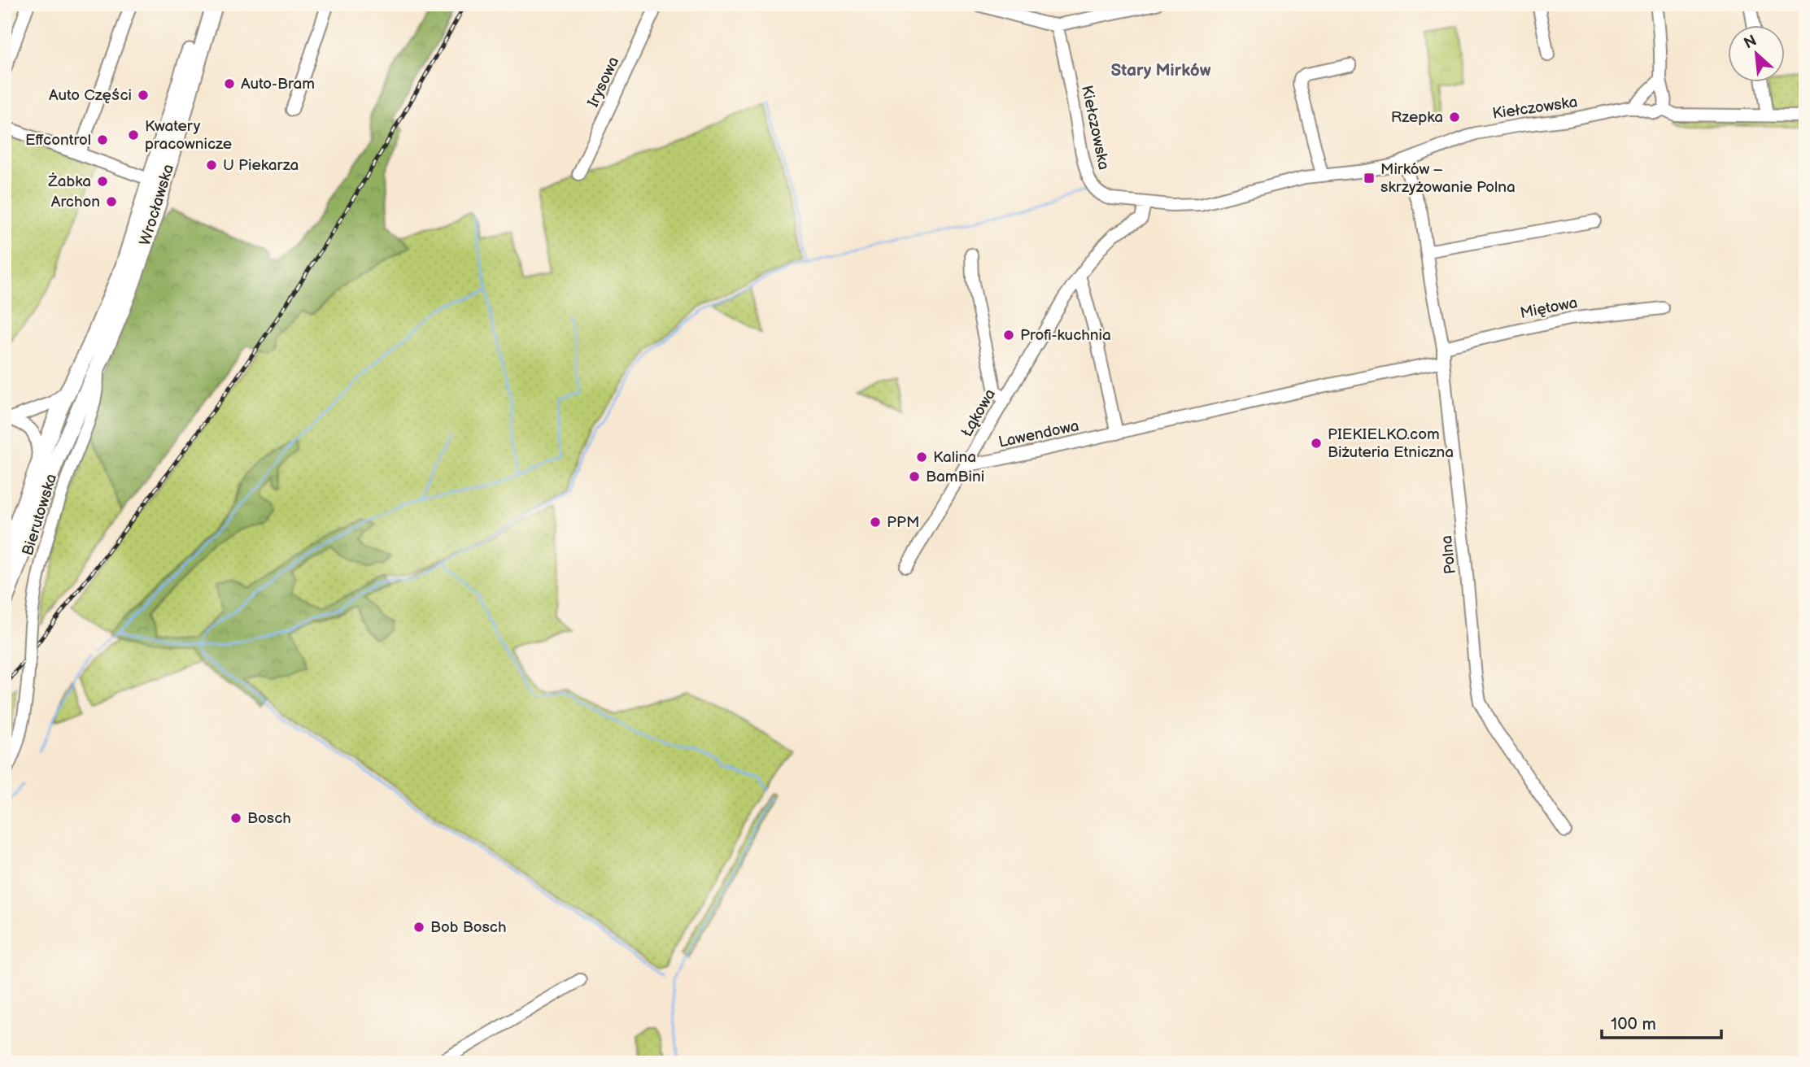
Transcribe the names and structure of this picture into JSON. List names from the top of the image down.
{
  "streets": {
    "main road": ["Wrocławska"],
    "street": [
      "Irysowa",
      "Kiełczowska",
      "Miętowa",
      "Łąkowa",
      "Lawendowa",
      "Bierutowska",
      "Polna"
    ]
  },
  "crossings": [
    ["Kiełczowska", "Łąkowa"],
    ["Kiełczowska", "Polna"],
    ["Wrocławska", "Bierutowska"],
    ["Miętowa", "Polna"],
    ["Łąkowa", "Lawendowa"],
    ["Lawendowa", "Polna"]
  ],
  "districts": ["Stary Mirków"],
  "places": {
    "other": [
      "Auto-Bram",
      "Auto Części",
      "Rzepka",
      "Kwatery pracownicze",
      "Effcontrol",
      "U Piekarza",
      "Żabka",
      "Archon",
      "Profi-kuchnia",
      "PIEKIELKO.com Biżuteria Etniczna",
      "Kalina",
      "BamBini",
      "PPM",
      "Bosch",
      "Bob Bosch"
    ],
    "transit": ["Mirków – skrzyżowanie Polna"]
  },
  "scale_bar": "100 m",
  "north": "top left"
}
